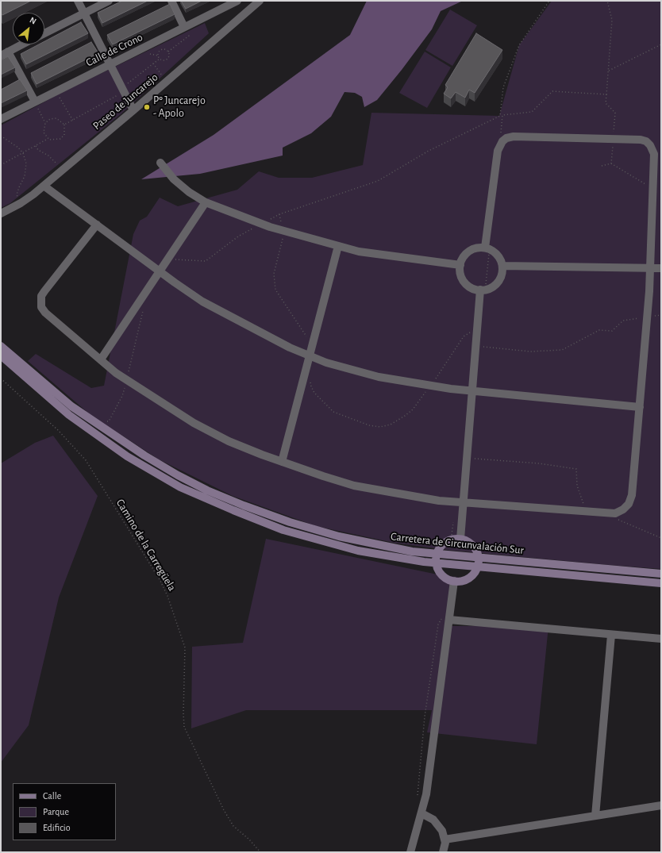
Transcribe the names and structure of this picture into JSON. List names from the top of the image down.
{
  "streets": {
    "street": ["Calle de Crono", "Paseo de Juncarejo", "Carretera de Circunvalación Sur"],
    "path": ["Camino de la Carregüela"]
  },
  "places": ["Pº Juncarejo - Apolo"],
  "legend": ["Calle", "Parque", "Edificio"],
  "north": "top right"
}
